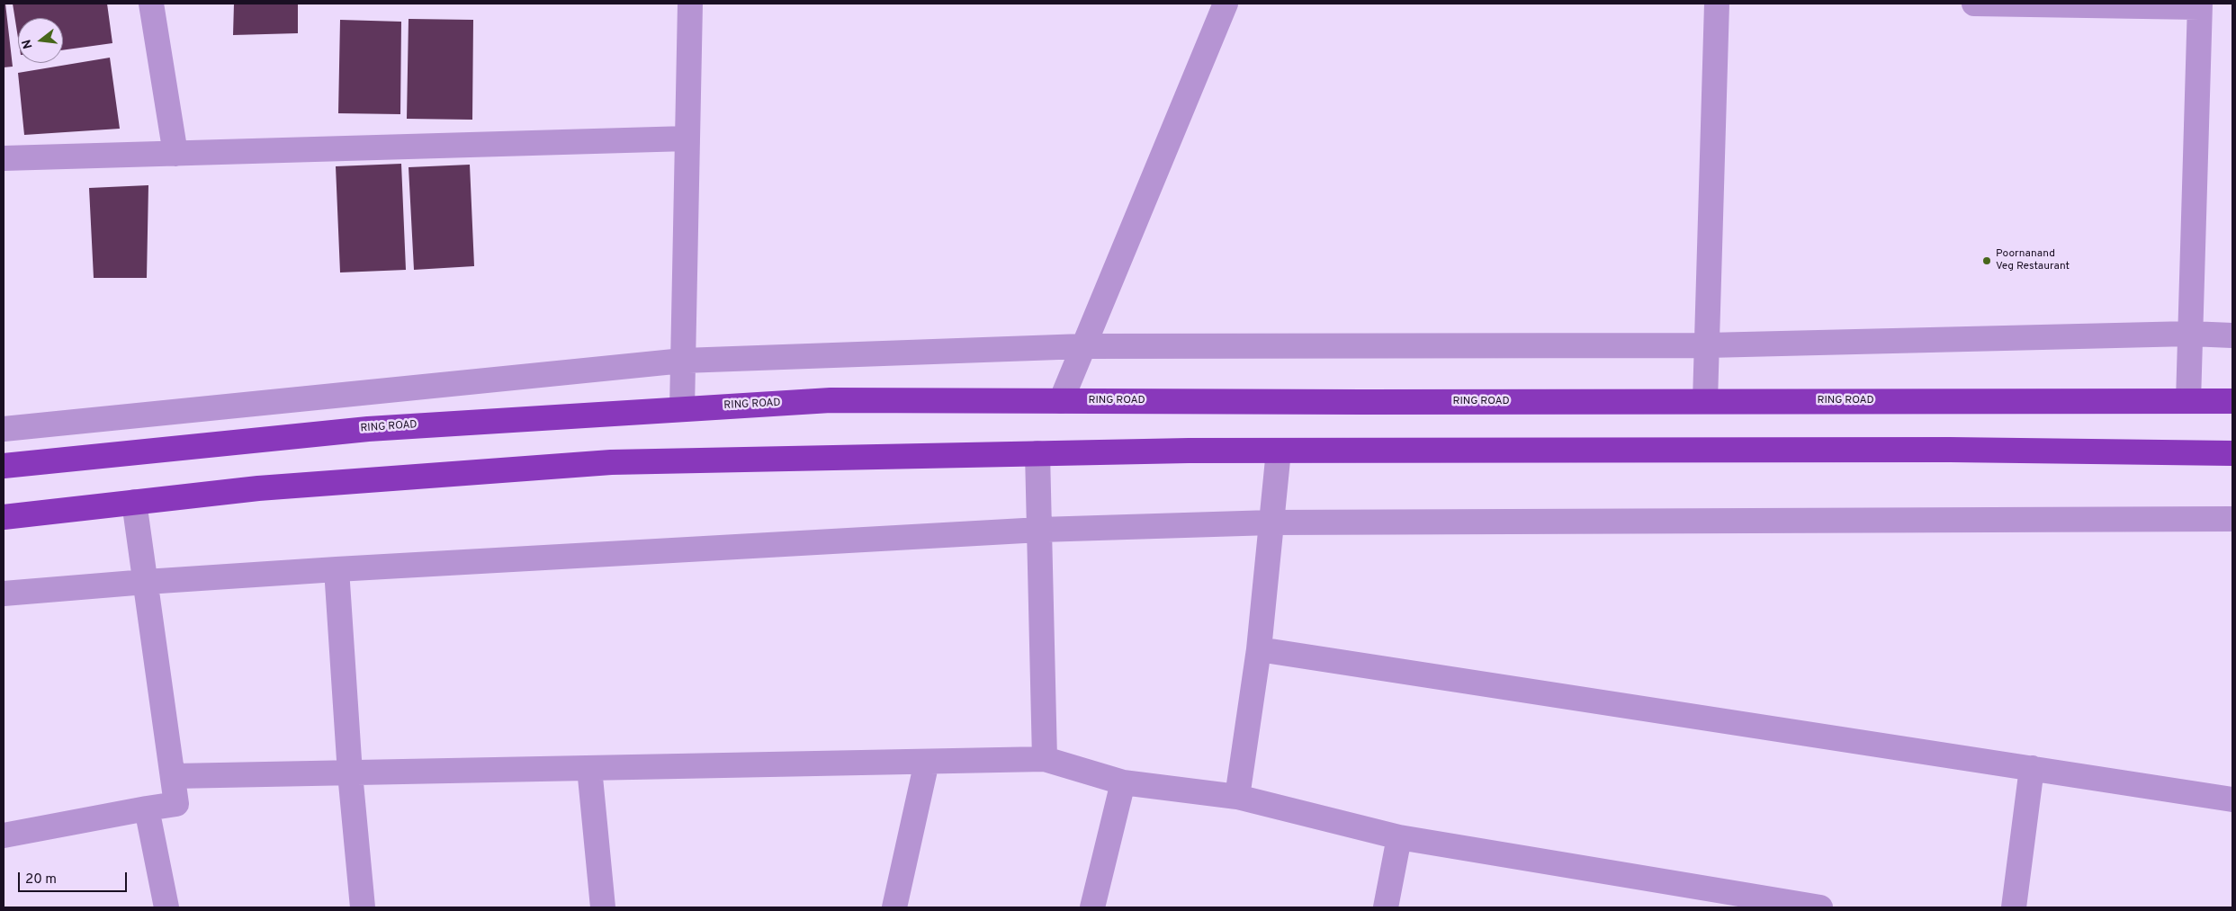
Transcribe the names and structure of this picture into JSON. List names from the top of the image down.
{
  "streets": {
    "highway": ["RING ROAD"]
  },
  "places": ["Poornanand Veg Restaurant"],
  "scale_bar": "20 m",
  "north": "left"
}
